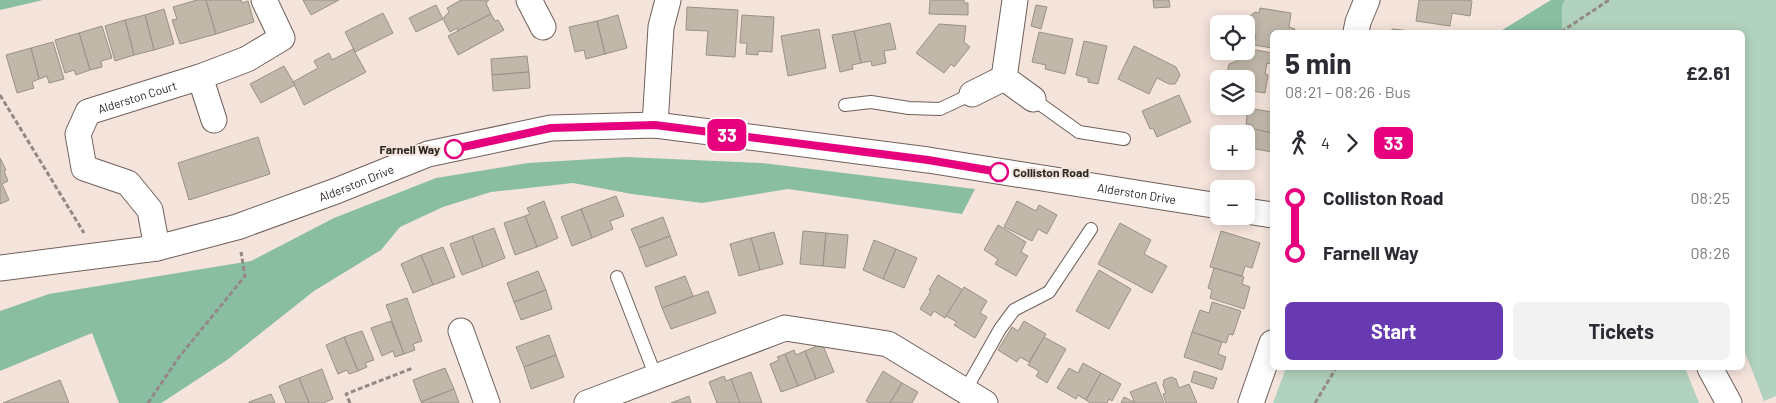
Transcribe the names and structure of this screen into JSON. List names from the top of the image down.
{
  "streets": {
    "street": ["Alderston Court", "Alderston Drive"]
  },
  "crossings": [
    ["Alderston Court", "Alderston Drive"]
  ],
  "places": ["Farnell Way", "Colliston Road"],
  "lines": ["bus line 33"],
  "page": {
    "on_map": "33",
    "map_buttons": ["+", "−"],
    "heading": ["5 min", "08:21 – 08:26 · Bus", "£2.61"],
    "legs": ["4", "33"],
    "list": [
      {
        "name": "Colliston Road",
        "value": "08:25"
      },
      {
        "name": "Farnell Way",
        "value": "08:26"
      }
    ],
    "buttons": ["Start", "Tickets"]
  }
}
